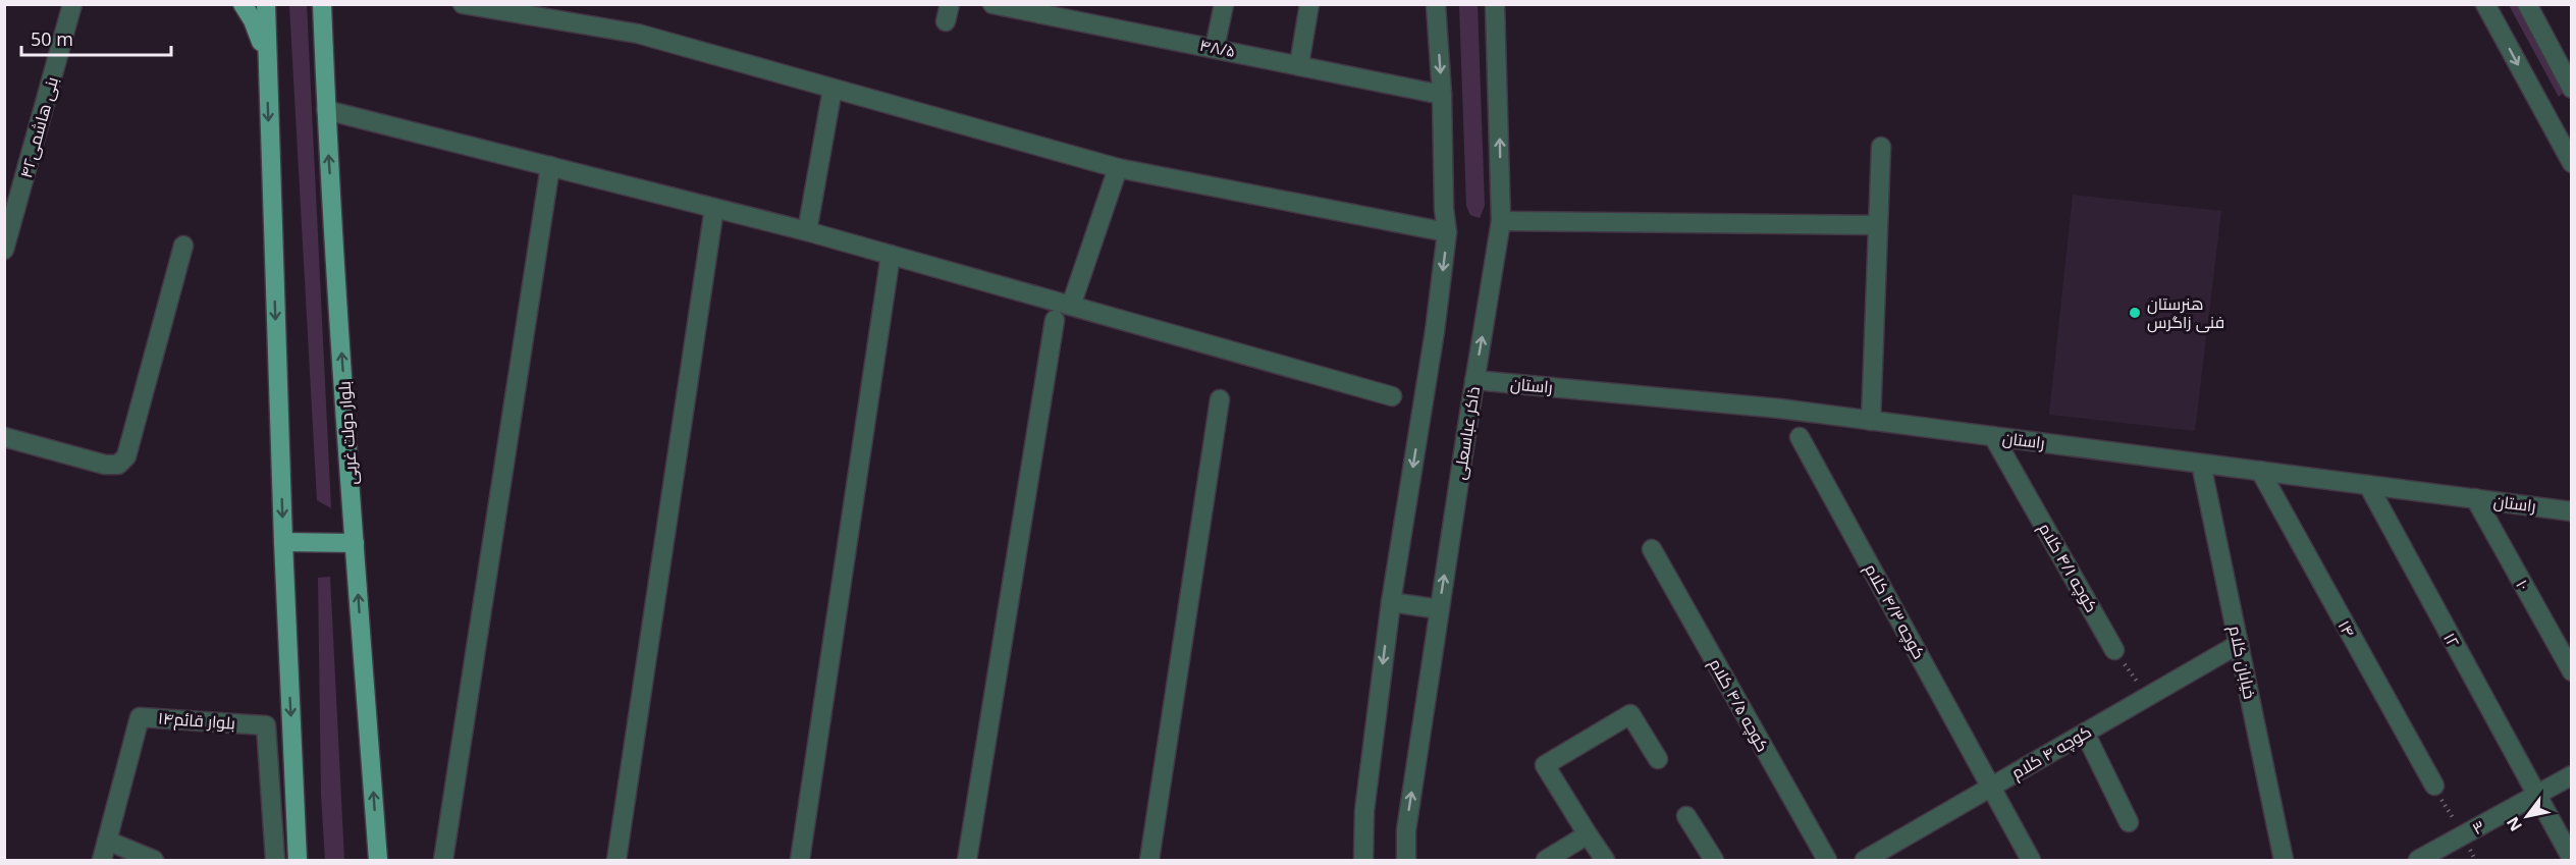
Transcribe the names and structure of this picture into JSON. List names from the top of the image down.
{
  "streets": {
    "main road": ["بلوار دولت غربی"],
    "street": [
      "۴۸/۵",
      "بنی هاشمی۴۲",
      "راستان",
      "ذاکر عباسعلی",
      "کوچه ۴/۱ کلام",
      "۱۰",
      "کوچه ۴/۳ کلام",
      "۱۴",
      "۱۲",
      "خیابان کلام",
      "کوچه ۴/۵ کلام",
      "بلوار قائم۱۴",
      "کوچه ۴ کلام",
      "۳"
    ]
  },
  "crossings": [
    ["راستان", "ذاکر عباسعلی"],
    ["راستان", "کوچه ۴/۱ کلام"],
    ["راستان", "۱۰"],
    ["راستان", "۱۴"],
    ["راستان", "۱۲"],
    ["راستان", "خیابان کلام"],
    ["کوچه ۴/۳ کلام", "کوچه ۴ کلام"],
    ["۱۲", "۳"],
    ["خیابان کلام", "کوچه ۴ کلام"]
  ],
  "places": ["هنرستان فنی زاگرس"],
  "scale_bar": "50 m",
  "north": "bottom left"
}
